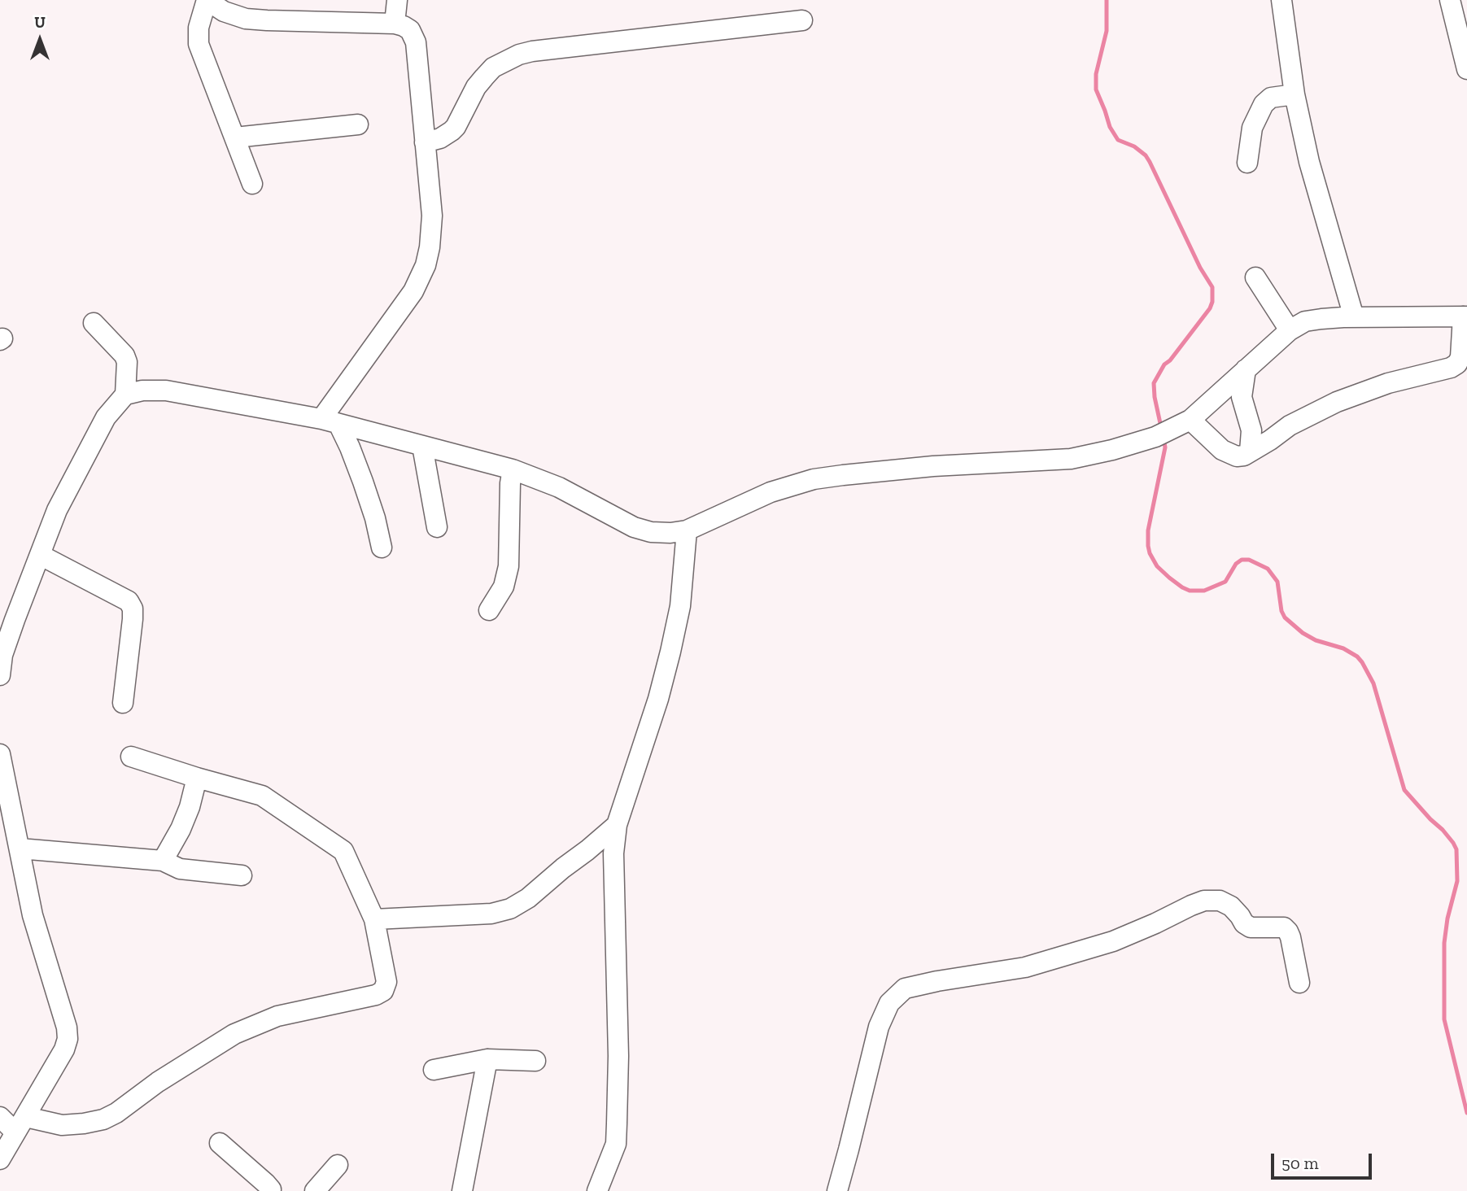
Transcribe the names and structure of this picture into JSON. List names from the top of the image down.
{
  "scale_bar": "50 m",
  "north": "top"
}
